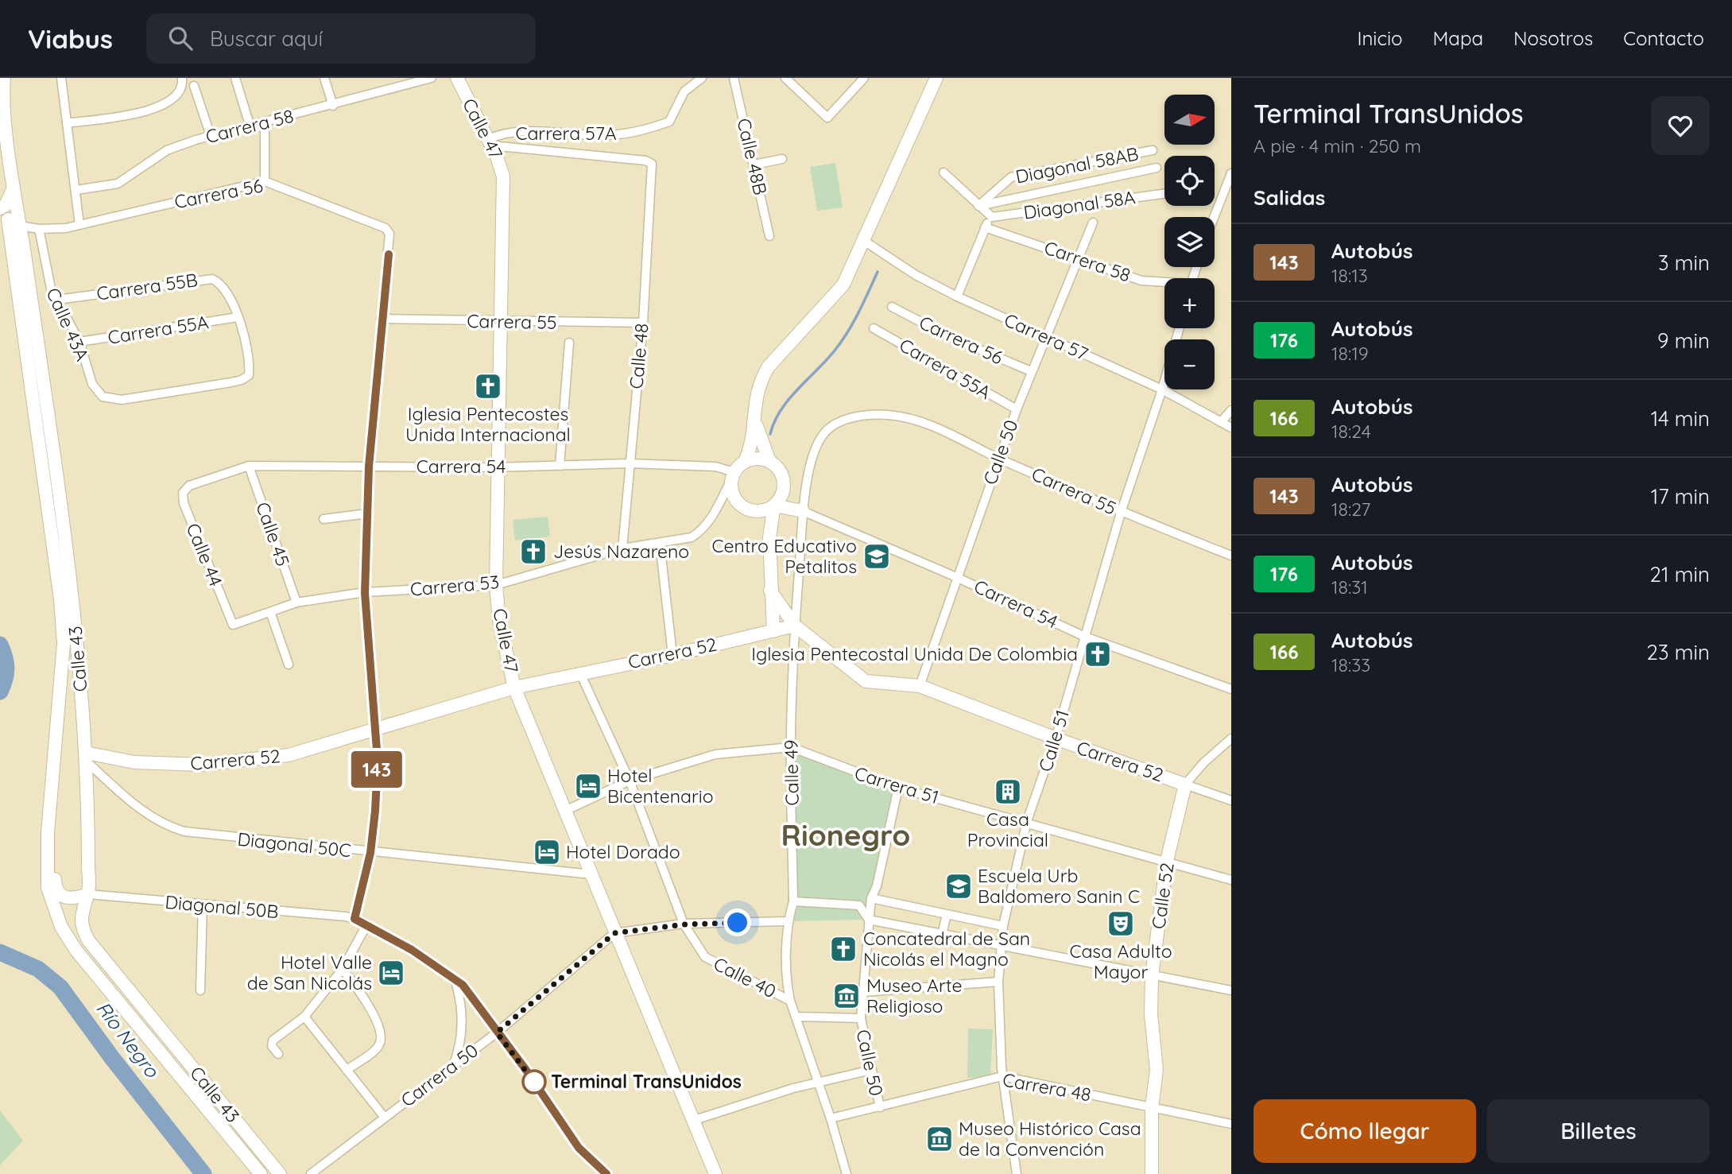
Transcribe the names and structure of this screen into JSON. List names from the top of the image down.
{
  "streets": {
    "street": [
      "Carrera 58",
      "Calle 47",
      "Carrera 57A",
      "Calle 48B",
      "Diagonal 58AB",
      "Carrera 56",
      "Diagonal 58A",
      "Carrera 55B",
      "Carrera 55",
      "Calle 43A",
      "Carrera 55A",
      "Carrera 57",
      "Calle 48",
      "Calle 50",
      "Carrera 54",
      "Calle 45",
      "Calle 44",
      "Carrera 53",
      "Carrera 52",
      "Calle 43",
      "Calle 51",
      "Calle 49",
      "Carrera 51",
      "Diagonal 50C",
      "Calle 52",
      "Diagonal 50B",
      "Calle 40",
      "Carrera 50",
      "Carrera 48"
    ]
  },
  "crossings": [
    ["Carrera 58", "Calle 50"],
    ["Calle 47", "Carrera 57A"],
    ["Calle 47", "Carrera 55"],
    ["Calle 47", "Calle 48"],
    ["Calle 47", "Carrera 54"],
    ["Calle 47", "Carrera 53"],
    ["Calle 47", "Carrera 52"],
    ["Calle 47", "Carrera 51"],
    ["Calle 47", "Diagonal 50C"],
    ["Calle 47", "Carrera 50"],
    ["Carrera 57A", "Calle 48"],
    ["Carrera 56", "Carrera 55"],
    ["Carrera 56", "Calle 43A"],
    ["Carrera 56", "Calle 50"],
    ["Carrera 56", "Calle 43"],
    ["Carrera 55B", "Calle 43A"],
    ["Carrera 55B", "Carrera 55A"],
    ["Carrera 55", "Calle 48"],
    ["Carrera 55", "Calle 50"],
    ["Carrera 55", "Calle 51"],
    ["Carrera 55", "Calle 49"],
    ["Calle 43A", "Carrera 55A"],
    ["Carrera 55A", "Calle 50"],
    ["Carrera 57", "Calle 50"],
    ["Carrera 57", "Calle 51"],
    ["Calle 48", "Carrera 54"],
    ["Calle 48", "Carrera 53"],
    ["Calle 50", "Carrera 54"],
    ["Calle 50", "Carrera 52"],
    ["Calle 50", "Carrera 51"],
    ["Calle 50", "Carrera 48"],
    ["Carrera 54", "Calle 45"],
    ["Carrera 54", "Calle 44"],
    ["Carrera 54", "Carrera 53"],
    ["Carrera 54", "Calle 51"],
    ["Carrera 54", "Calle 49"],
    ["Calle 45", "Carrera 53"],
    ["Calle 44", "Carrera 53"],
    ["Carrera 52", "Calle 43"],
    ["Carrera 52", "Calle 51"],
    ["Carrera 52", "Calle 49"],
    ["Carrera 52", "Diagonal 50C"],
    ["Carrera 52", "Calle 52"],
    ["Calle 43", "Diagonal 50C"],
    ["Calle 43", "Diagonal 50B"],
    ["Calle 51", "Carrera 51"],
    ["Calle 51", "Carrera 48"],
    ["Calle 49", "Carrera 51"],
    ["Calle 49", "Calle 40"],
    ["Calle 49", "Carrera 48"],
    ["Carrera 51", "Calle 52"],
    ["Calle 52", "Carrera 48"]
  ],
  "districts": ["Rionegro"],
  "water": ["Río Negro"],
  "places": {
    "church": [
      "Iglesia Pentecostes Unida Internacional",
      "Jesús Nazareno",
      "Iglesia Pentecostal Unida De Colombia",
      "Concatedral de San Nicolás el Magno"
    ],
    "school or university": ["Centro Educativo Petalitos", "Escuela Urb Baldomero Sanin C"],
    "hotel": ["Hotel Bicentenario", "Hotel Dorado", "Hotel Valle de San Nicolás"],
    "building": ["Casa Provincial"],
    "theatre": ["Casa Adulto Mayor"],
    "museum": ["Museo Arte Religioso", "Museo Histórico Casa de la Convención"],
    "other": ["Terminal TransUnidos"]
  },
  "lines": ["bus line 143"],
  "north": "right",
  "page": {
    "header": "Viabus",
    "search": "Buscar aquí",
    "nav": [
      "Inicio",
      "Mapa",
      "Nosotros",
      "Contacto"
    ],
    "on_map": "143",
    "heading": [
      ["Terminal TransUnidos", "A pie · 4 min · 250 m"],
      "Salidas"
    ],
    "map_buttons": ["+", "−"],
    "list": [
      {
        "mark": "143",
        "name": "Autobús",
        "note": "18:13",
        "value": "3 min"
      },
      {
        "mark": "176",
        "name": "Autobús",
        "note": "18:19",
        "value": "9 min"
      },
      {
        "mark": "166",
        "name": "Autobús",
        "note": "18:24",
        "value": "14 min"
      },
      {
        "mark": "143",
        "name": "Autobús",
        "note": "18:27",
        "value": "17 min"
      },
      {
        "mark": "176",
        "name": "Autobús",
        "note": "18:31",
        "value": "21 min"
      },
      {
        "mark": "166",
        "name": "Autobús",
        "note": "18:33",
        "value": "23 min"
      }
    ],
    "buttons": ["Cómo llegar", "Billetes"]
  }
}
